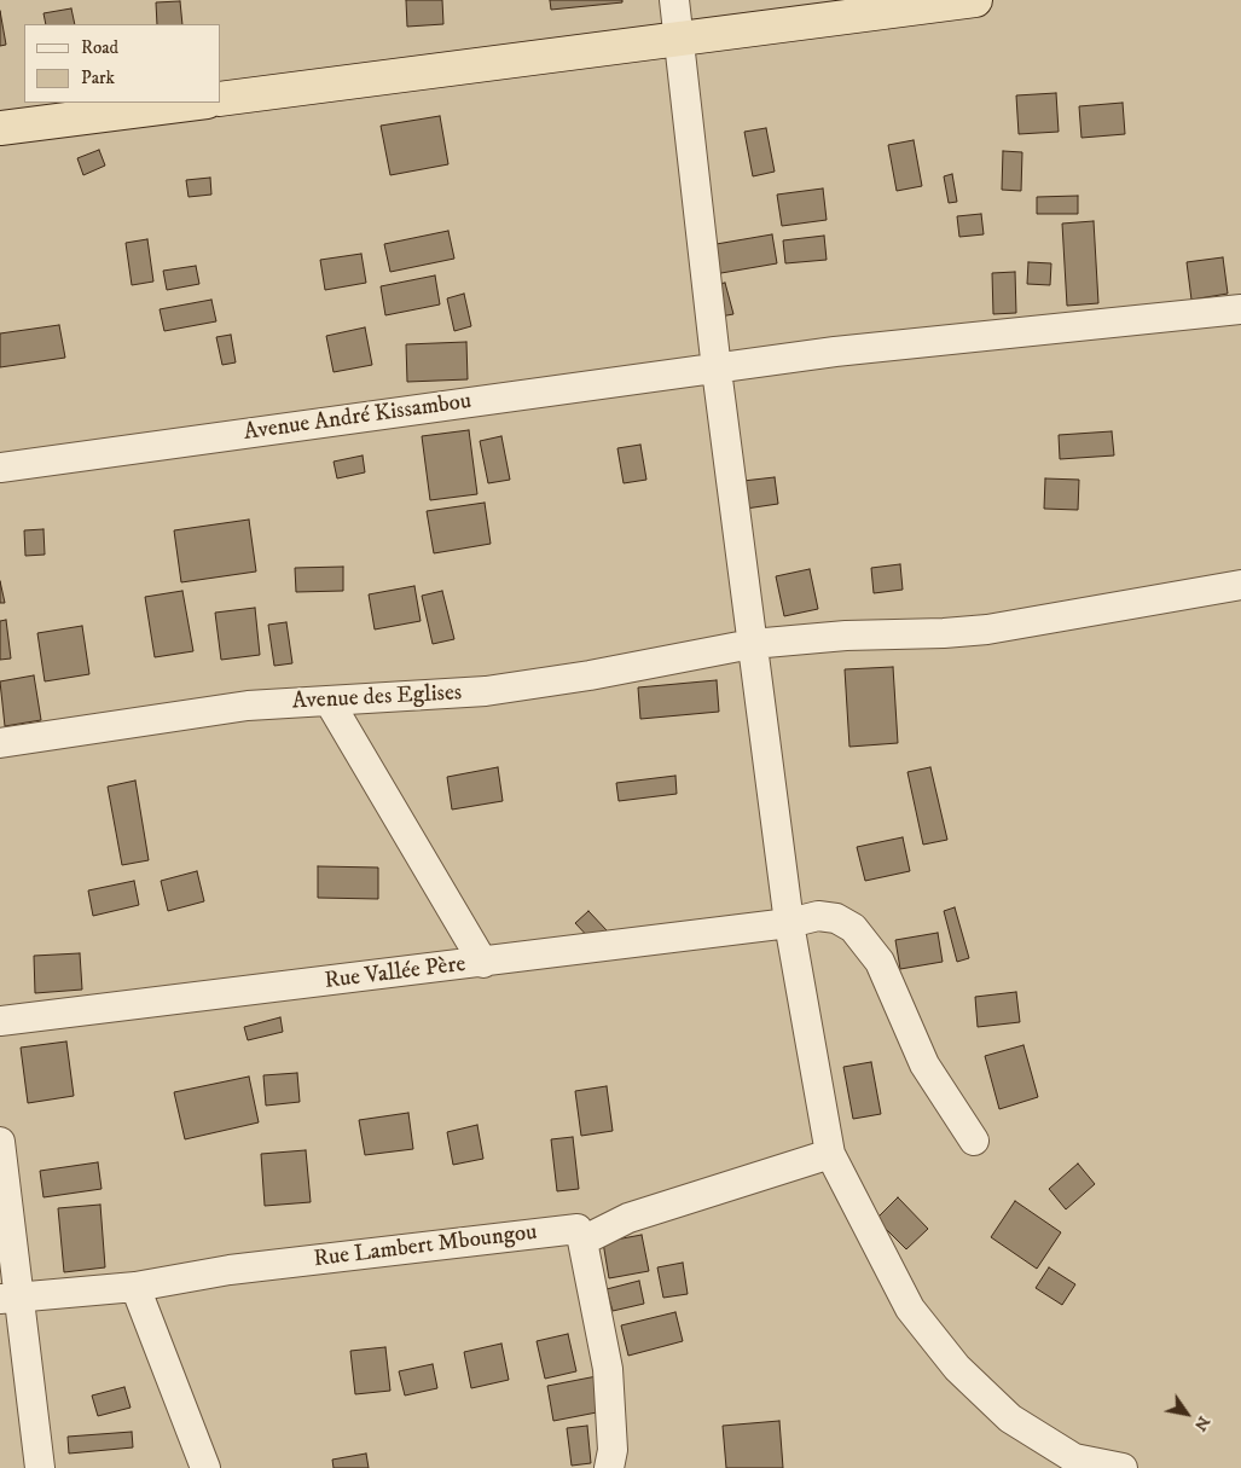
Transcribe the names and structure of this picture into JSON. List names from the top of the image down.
{
  "streets": {
    "street": [
      "Avenue André Kissambou",
      "Avenue des Eglises",
      "Rue Vallée Père",
      "Rue Lambert Mboungou"
    ]
  },
  "legend": ["Road", "Park"],
  "north": "bottom right"
}
